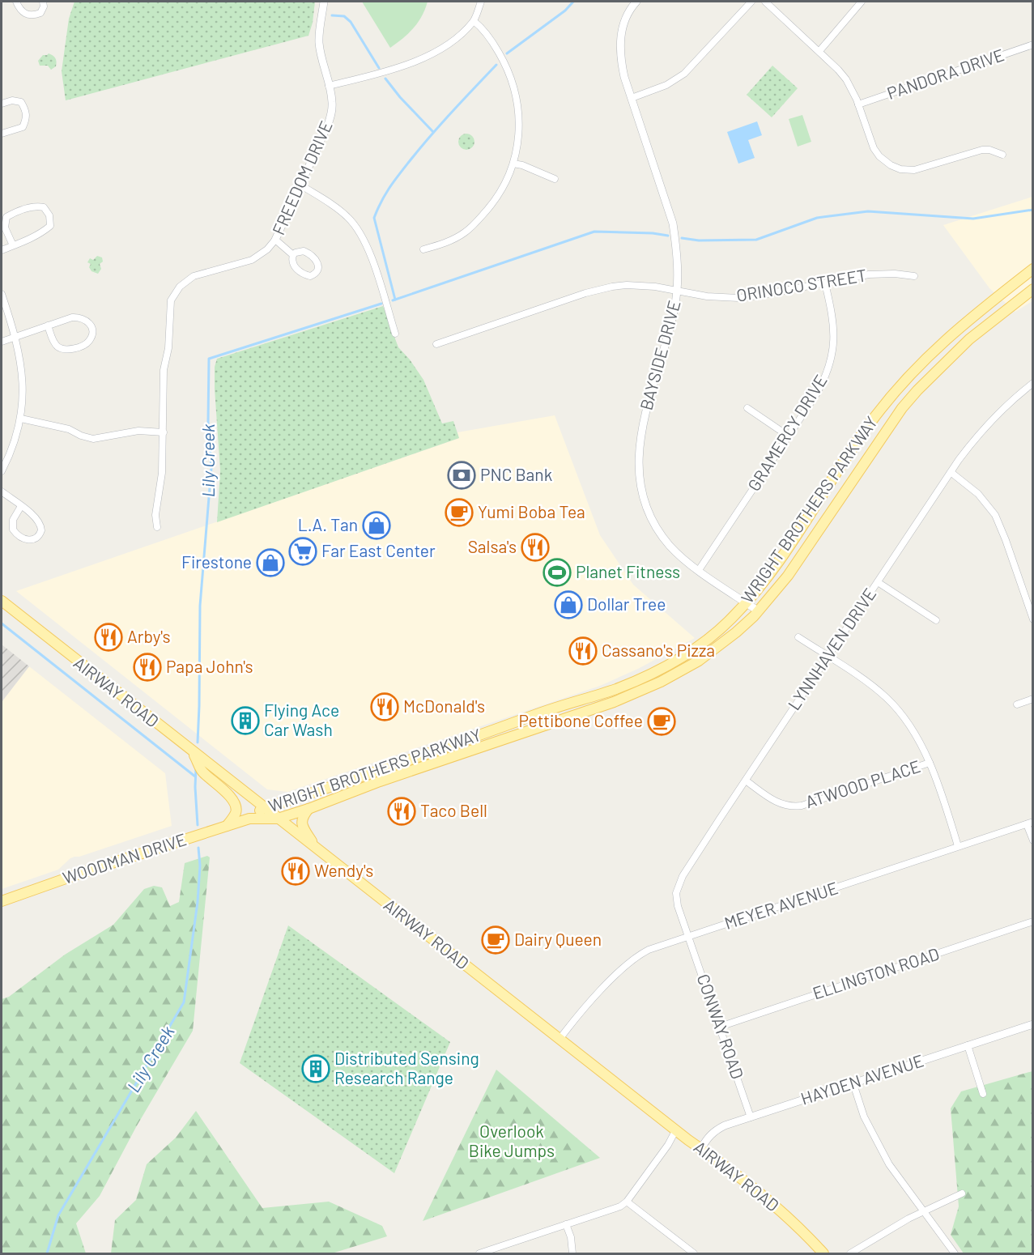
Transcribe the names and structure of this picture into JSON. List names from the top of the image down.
{
  "streets": {
    "main road": ["WRIGHT BROTHERS PARKWAY", "AIRWAY ROAD", "WOODMAN DRIVE"],
    "street": [
      "PANDORA DRIVE",
      "FREEDOM DRIVE",
      "ORINOCO STREET",
      "BAYSIDE DRIVE",
      "GRAMERCY DRIVE",
      "LYNNHAVEN DRIVE",
      "ATWOOD PLACE",
      "MEYER AVENUE",
      "ELLINGTON ROAD",
      "CONWAY ROAD",
      "HAYDEN AVENUE"
    ]
  },
  "crossings": [
    ["ORINOCO STREET", "BAYSIDE DRIVE"],
    ["ORINOCO STREET", "GRAMERCY DRIVE"],
    ["BAYSIDE DRIVE", "GRAMERCY DRIVE"],
    ["BAYSIDE DRIVE", "WRIGHT BROTHERS PARKWAY"],
    ["WRIGHT BROTHERS PARKWAY", "AIRWAY ROAD"],
    ["WRIGHT BROTHERS PARKWAY", "WOODMAN DRIVE"],
    ["LYNNHAVEN DRIVE", "ATWOOD PLACE"],
    ["LYNNHAVEN DRIVE", "MEYER AVENUE"],
    ["LYNNHAVEN DRIVE", "CONWAY ROAD"],
    ["AIRWAY ROAD", "MEYER AVENUE"],
    ["AIRWAY ROAD", "HAYDEN AVENUE"],
    ["MEYER AVENUE", "CONWAY ROAD"],
    ["ELLINGTON ROAD", "CONWAY ROAD"],
    ["CONWAY ROAD", "HAYDEN AVENUE"]
  ],
  "water": ["Lily Creek"],
  "parks": ["Overlook Bike Jumps"],
  "places": {
    "bank": ["PNC Bank"],
    "cafe": ["Yumi Boba Tea", "Pettibone Coffee", "Dairy Queen"],
    "shop": ["L.A. Tan", "Firestone", "Dollar Tree"],
    "restaurant": [
      "Salsa's",
      "Arby's",
      "Cassano's Pizza",
      "Papa John's",
      "McDonald's",
      "Taco Bell",
      "Wendy's"
    ],
    "supermarket": ["Far East Center"],
    "sports": ["Planet Fitness"],
    "building": ["Flying Ace Car Wash", "Distributed Sensing Research Range"]
  }
}
